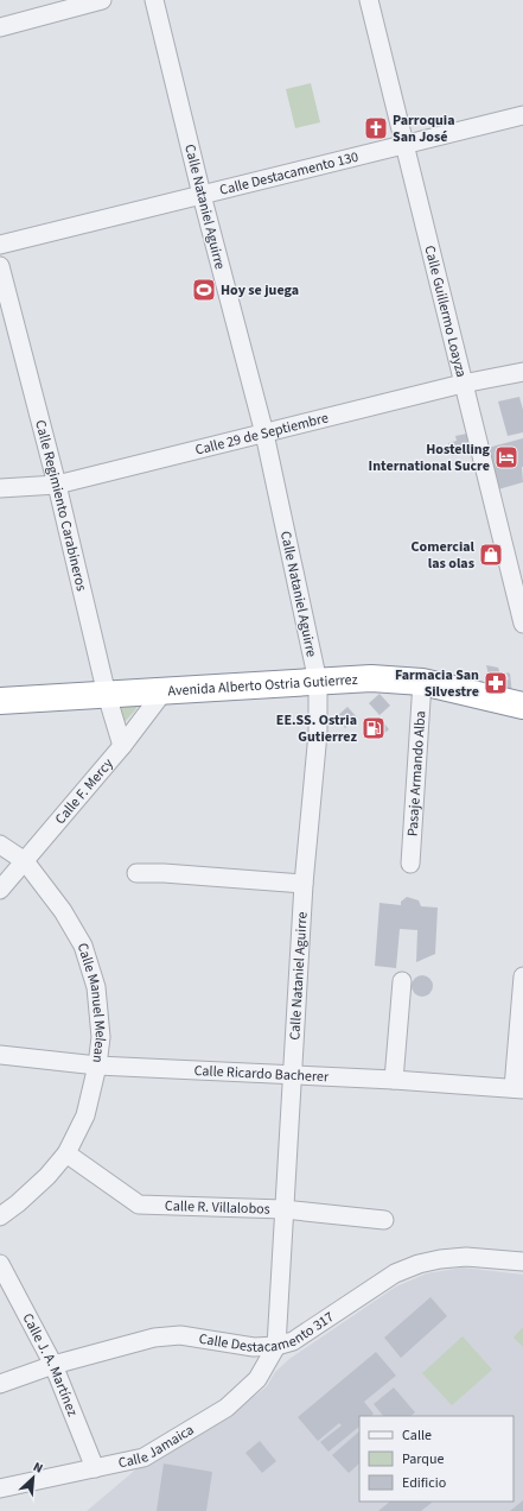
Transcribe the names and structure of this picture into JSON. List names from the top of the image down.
{
  "streets": {
    "highway": ["Avenida Alberto Ostria Gutierrez"],
    "street": [
      "Calle Destacamento 130",
      "Calle Nataniel Aguirre",
      "Calle Guillermo Loayza",
      "Calle 29 de Septiembre",
      "Calle Regimiento Carabineros",
      "Pasaje Armando Alba",
      "Calle F. Mercy",
      "Calle Manuel Melean",
      "Calle Ricardo Bacherer",
      "Calle R. Villalobos",
      "Calle Destacamento 317",
      "Calle J. A. Martínez",
      "Calle Jamaica"
    ]
  },
  "crossings": [
    ["Calle Destacamento 130", "Calle Nataniel Aguirre"],
    ["Calle Destacamento 130", "Calle Guillermo Loayza"],
    ["Calle Nataniel Aguirre", "Calle 29 de Septiembre"],
    ["Calle Nataniel Aguirre", "Avenida Alberto Ostria Gutierrez"],
    ["Calle Nataniel Aguirre", "Calle Ricardo Bacherer"],
    ["Calle Nataniel Aguirre", "Calle R. Villalobos"],
    ["Calle Nataniel Aguirre", "Calle Destacamento 317"],
    ["Calle Nataniel Aguirre", "Calle Jamaica"],
    ["Calle Guillermo Loayza", "Calle 29 de Septiembre"],
    ["Calle 29 de Septiembre", "Calle Regimiento Carabineros"],
    ["Calle Regimiento Carabineros", "Avenida Alberto Ostria Gutierrez"],
    ["Calle Regimiento Carabineros", "Calle F. Mercy"],
    ["Avenida Alberto Ostria Gutierrez", "Pasaje Armando Alba"],
    ["Avenida Alberto Ostria Gutierrez", "Calle F. Mercy"],
    ["Calle F. Mercy", "Calle Manuel Melean"],
    ["Calle Manuel Melean", "Calle Ricardo Bacherer"],
    ["Calle Manuel Melean", "Calle R. Villalobos"],
    ["Calle Destacamento 317", "Calle J. A. Martínez"],
    ["Calle Destacamento 317", "Calle Jamaica"],
    ["Calle J. A. Martínez", "Calle Jamaica"]
  ],
  "places": {
    "church": ["Parroquia San José"],
    "sports": ["Hoy se juega"],
    "hotel": ["Hostelling International Sucre"],
    "shop": ["Comercial las olas"],
    "pharmacy": ["Farmacia San Silvestre"],
    "fuel station": ["EE.SS. Ostria Gutierrez"]
  },
  "legend": ["Calle", "Parque", "Edificio"],
  "north": "top right"
}
